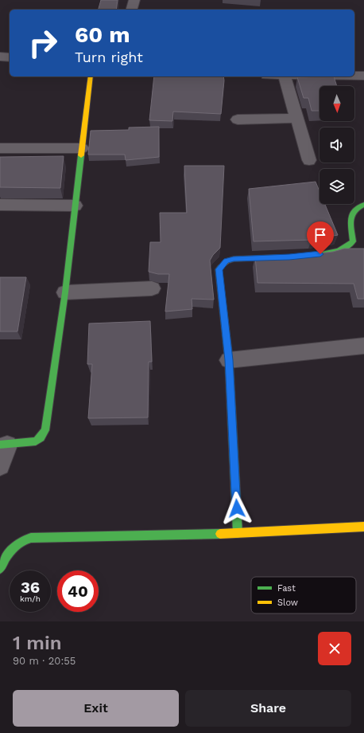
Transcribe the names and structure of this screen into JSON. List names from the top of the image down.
{
  "legend": ["Fast", "Slow"],
  "north": "bottom",
  "page": {
    "turn": ["60 m", "Turn right"],
    "speed": "36 km/h",
    "limit": "40",
    "heading": ["1 min", "90 m · 20:55"],
    "buttons": ["Exit", "Share"]
  }
}
